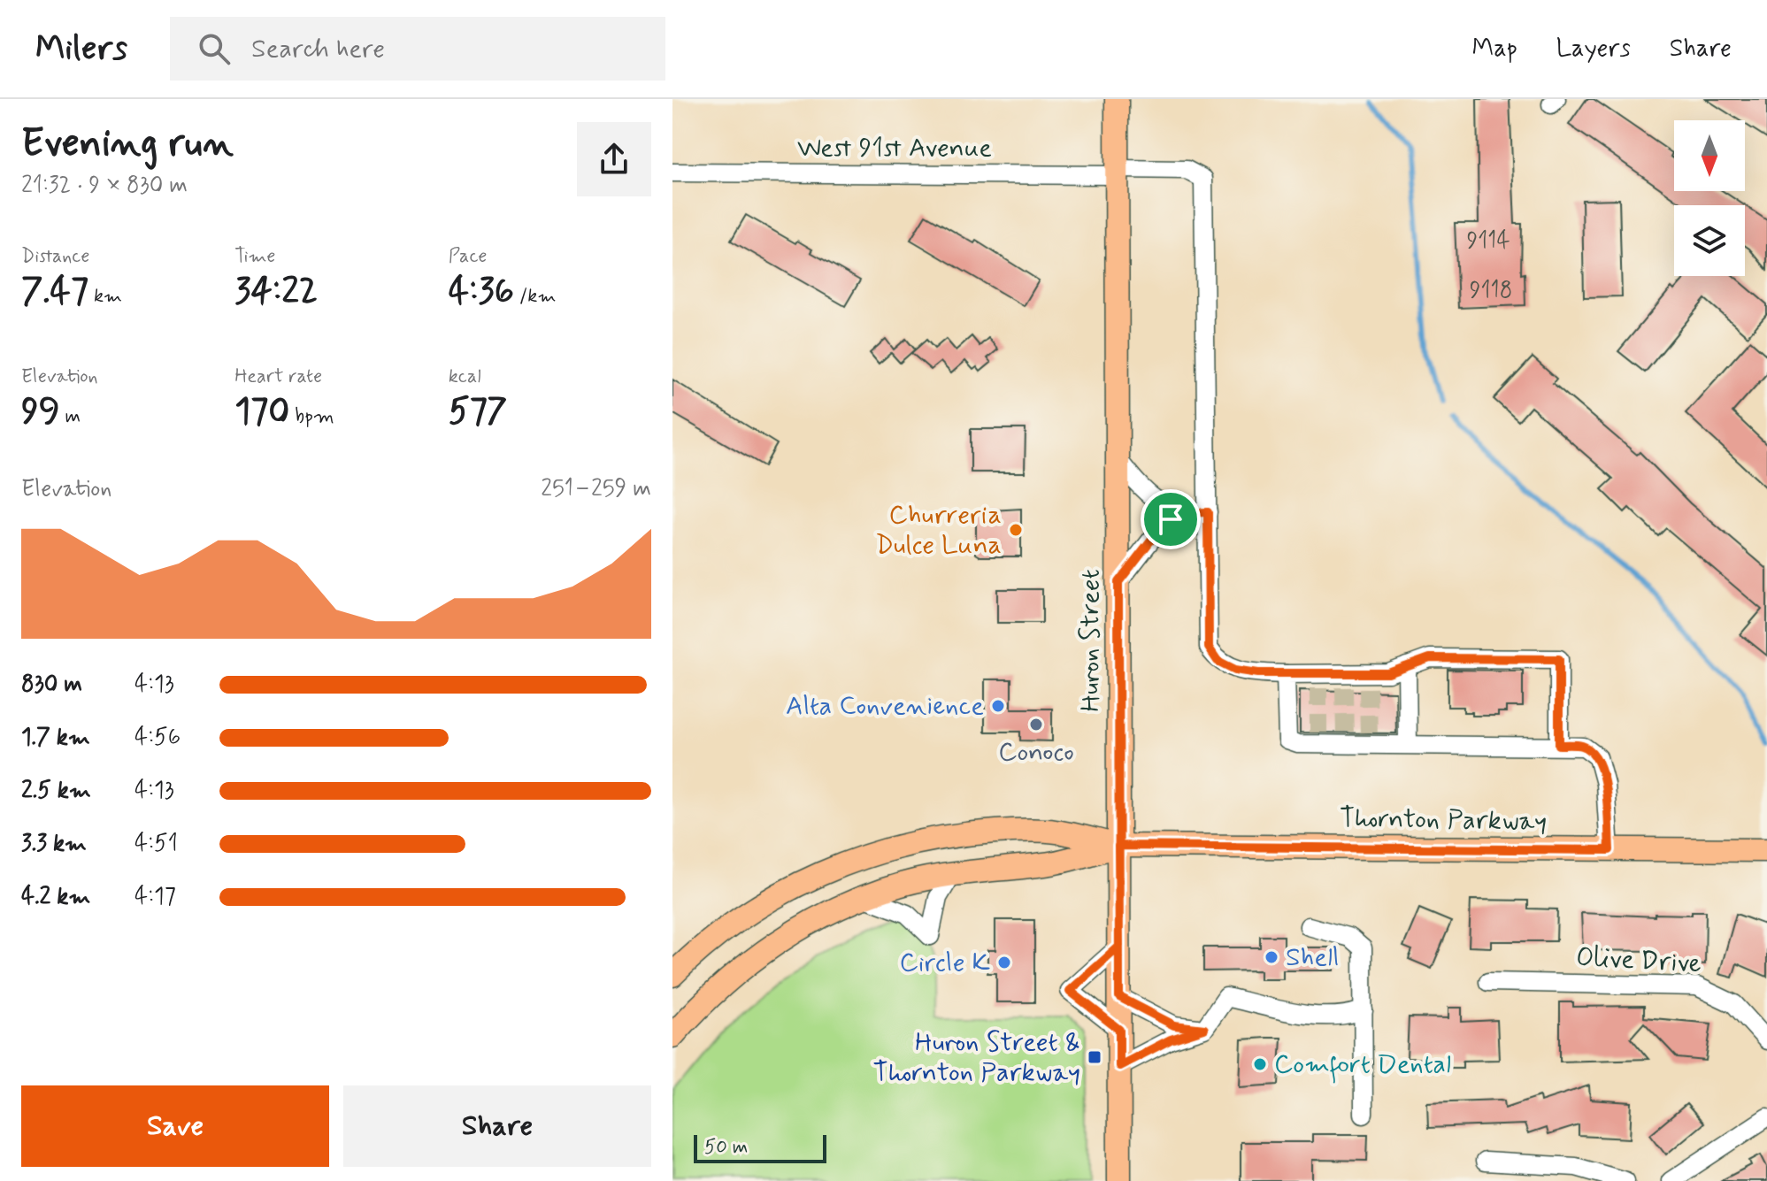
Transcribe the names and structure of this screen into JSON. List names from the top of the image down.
{
  "streets": {
    "main road": ["Huron Street", "Thornton Parkway"],
    "street": ["West 91st Avenue", "Olive Drive"]
  },
  "crossings": [
    ["West 91st Avenue", "Huron Street"],
    ["Huron Street", "Thornton Parkway"]
  ],
  "places": {
    "other": [
      "Churreria Dulce Luna",
      "Alta Convenience",
      "Conoco",
      "Shell",
      "Circle K",
      "Comfort Dental"
    ],
    "transit": ["Huron Street & Thornton Parkway"]
  },
  "house_numbers": ["9114", "9118"],
  "scale_bar": "50 m",
  "north": "bottom",
  "page": {
    "header": "Milers",
    "search": "Search here",
    "nav": ["Map", "Layers", "Share"],
    "heading": ["Evening run", "21:32 · 9 × 830 m"],
    "stats": [
      ["Distance", "7.47 km"],
      ["Time", "34:22"],
      ["Pace", "4:36 /km"],
      ["Elevation", "99 m"],
      ["Heart rate", "170 bpm"],
      ["kcal", "577"]
    ],
    "chart": ["Elevation", "251–259 m"],
    "list": [
      {
        "name": "830 m",
        "note": "4:13"
      },
      {
        "name": "1.7 km",
        "note": "4:56"
      },
      {
        "name": "2.5 km",
        "note": "4:13"
      },
      {
        "name": "3.3 km",
        "note": "4:51"
      },
      {
        "name": "4.2 km",
        "note": "4:17"
      }
    ],
    "buttons": ["Save", "Share"],
    "scale": "50 m"
  }
}
